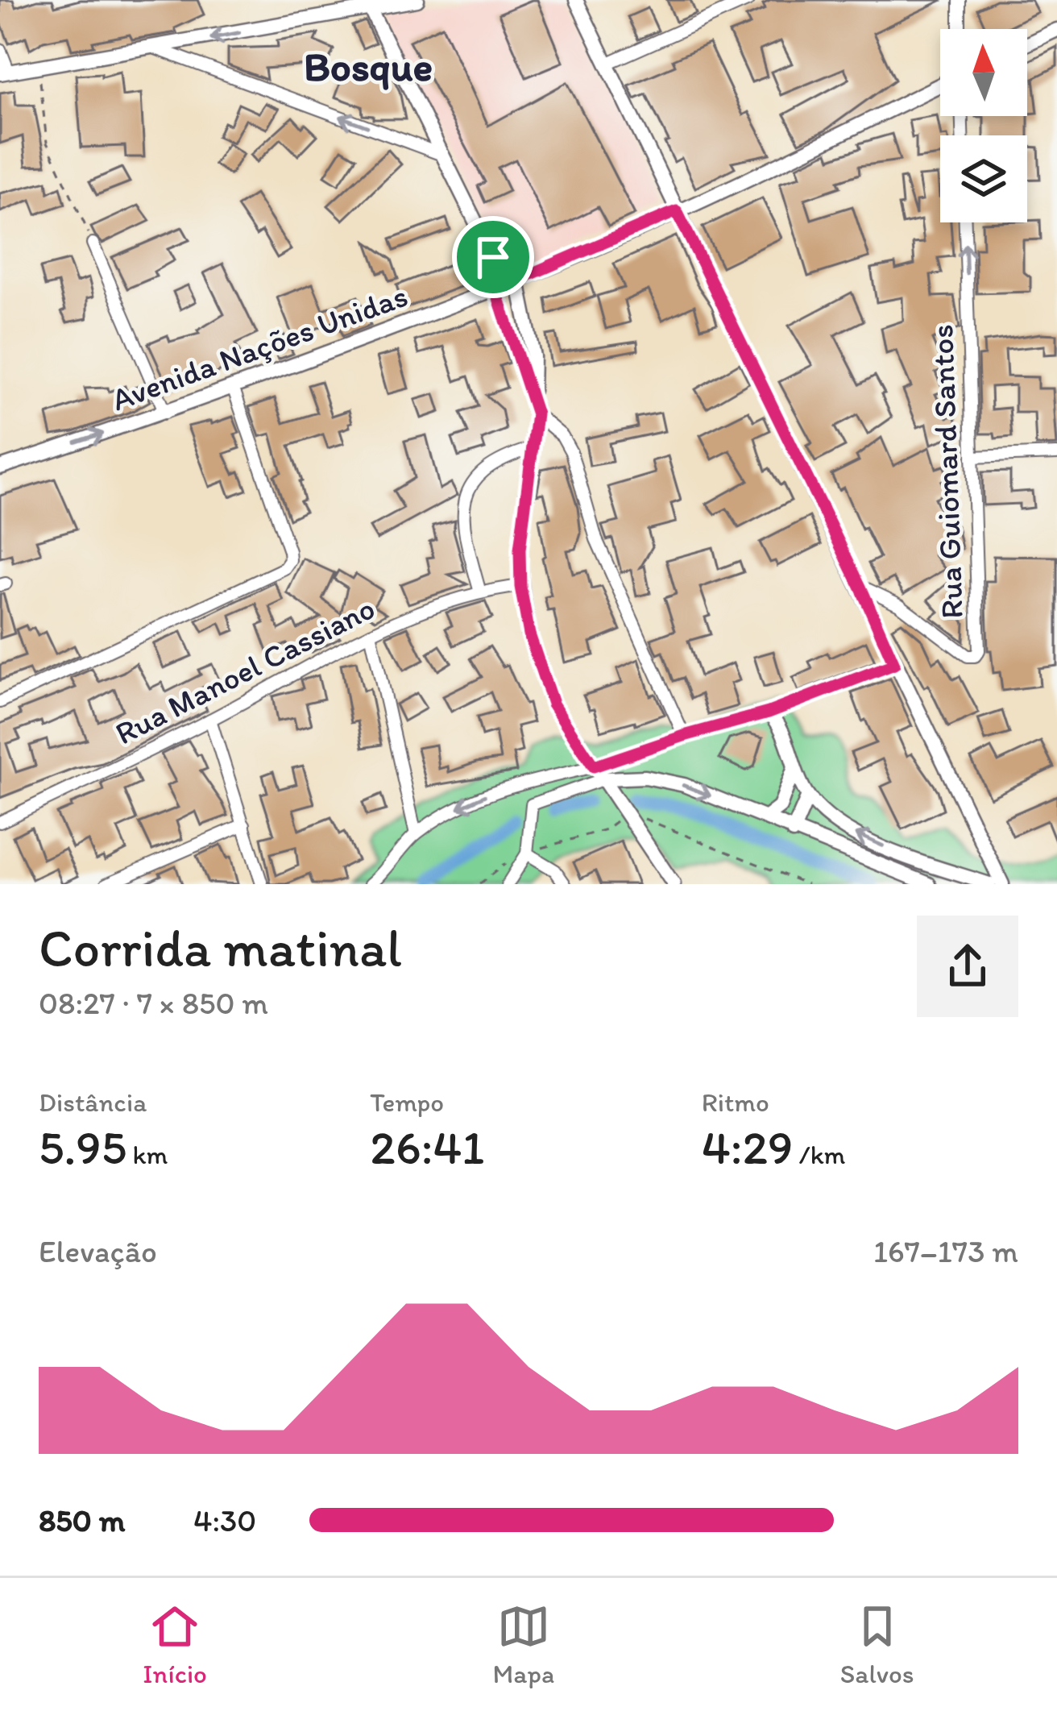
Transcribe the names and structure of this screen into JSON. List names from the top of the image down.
{
  "streets": {
    "street": ["Avenida Nações Unidas", "Rua Guiomard Santos", "Rua Manoel Cassiano"]
  },
  "one_way": ["Rua Guiomard Santos"],
  "districts": ["Bosque"],
  "north": "top",
  "page": {
    "heading": ["Corrida matinal", "08:27 · 7 × 850 m"],
    "stats": [
      ["Distância", "5.95 km"],
      ["Tempo", "26:41"],
      ["Ritmo", "4:29 /km"]
    ],
    "chart": ["Elevação", "167–173 m"],
    "list": [
      {
        "name": "850 m",
        "note": "4:30"
      }
    ],
    "tabs": ["Início", "Mapa", "Salvos"]
  }
}
